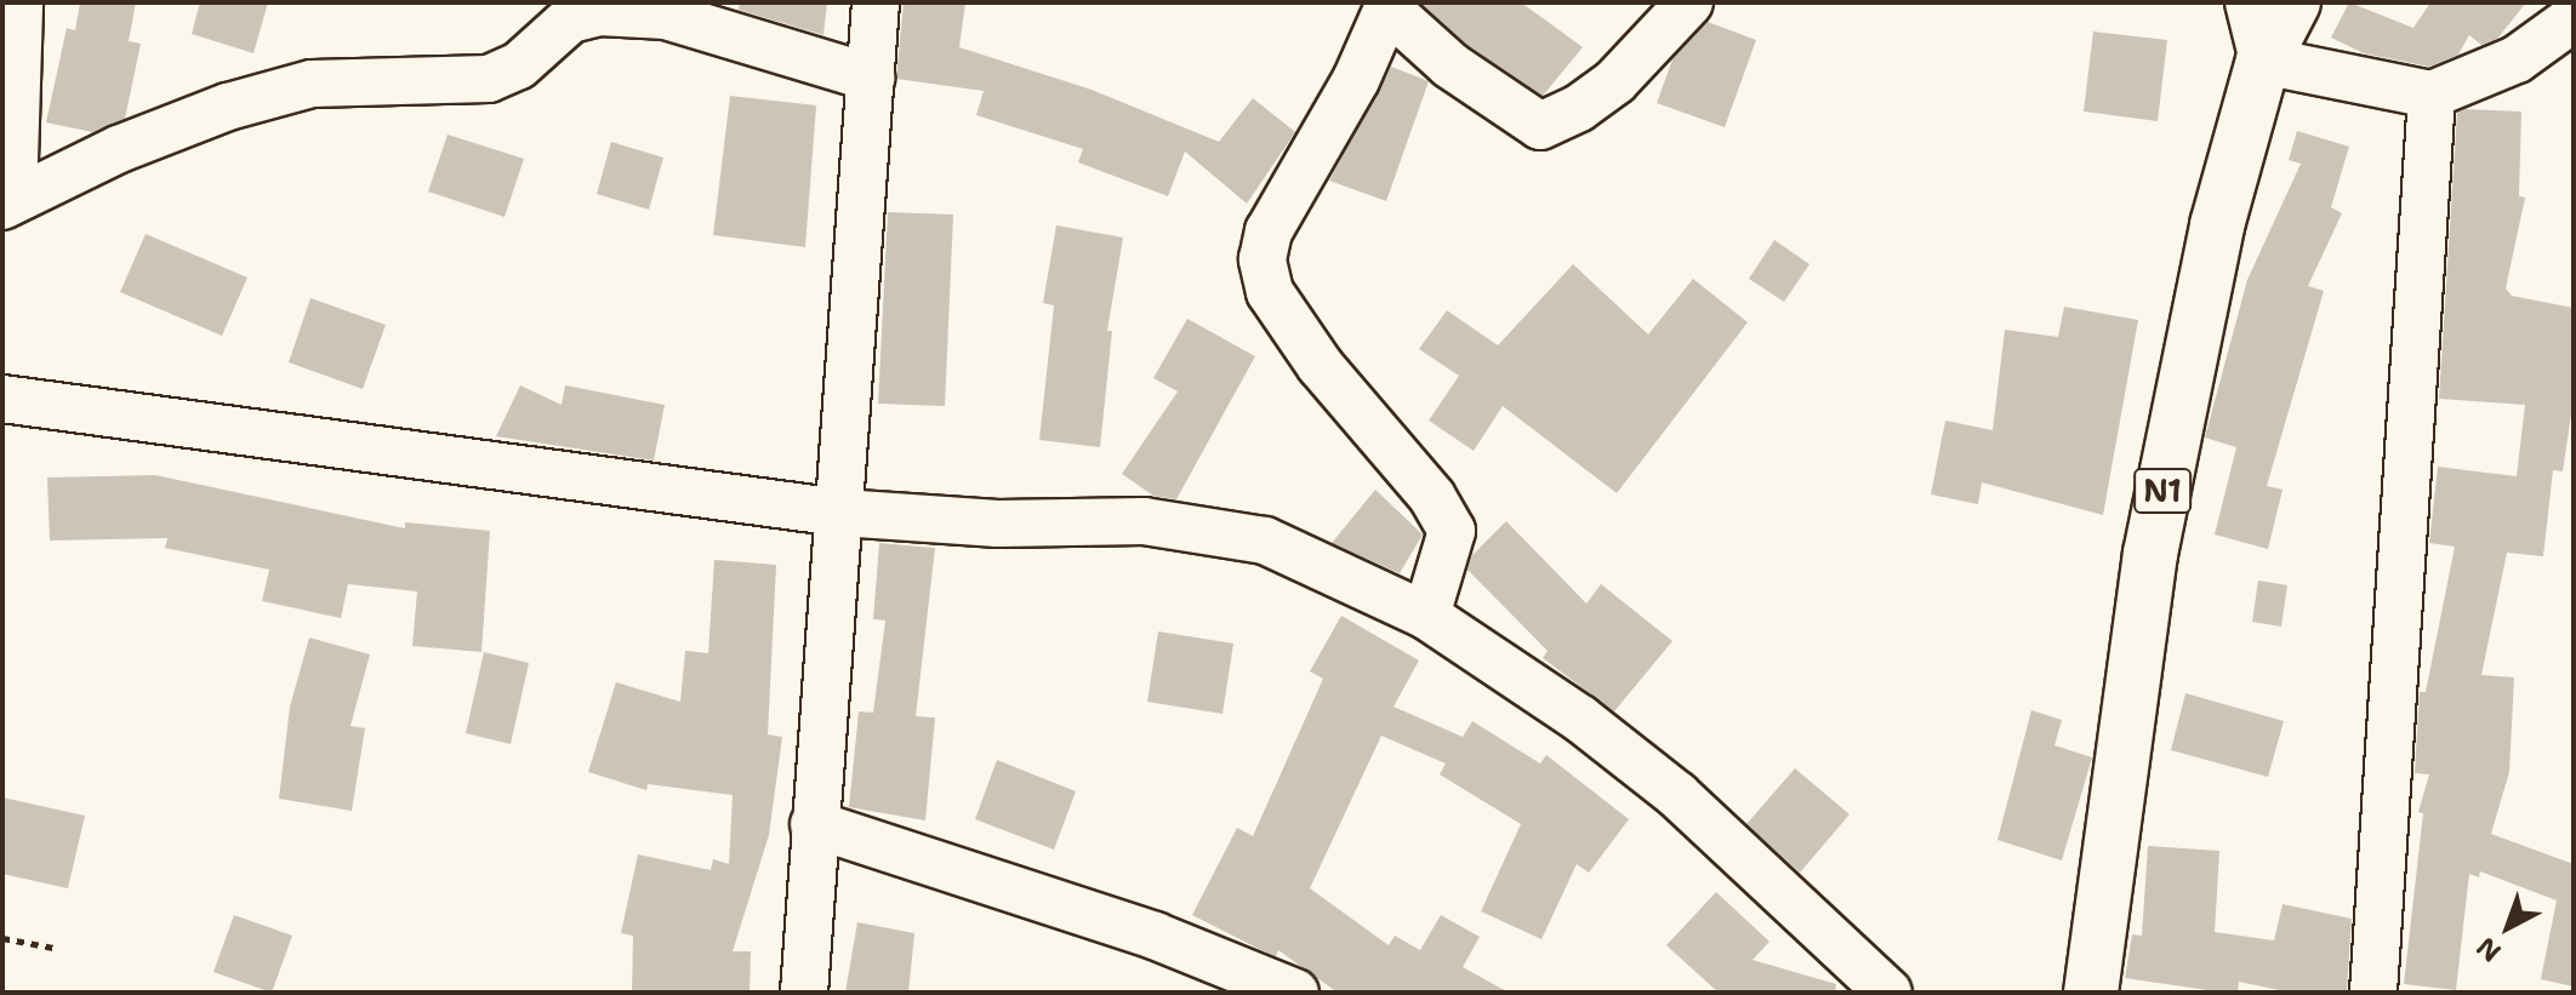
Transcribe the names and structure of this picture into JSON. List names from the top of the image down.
{
  "streets": {
    "main road": ["N1"]
  },
  "north": "bottom left"
}
